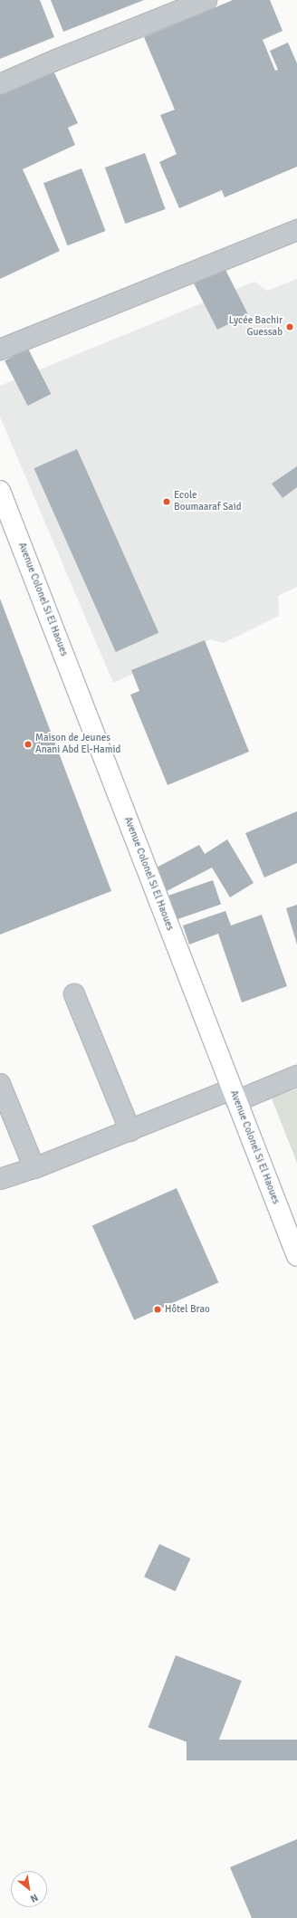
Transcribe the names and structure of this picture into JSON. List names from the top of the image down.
{
  "streets": {
    "main road": ["Avenue Colonel Si El Haoues"]
  },
  "places": [
    "Lycée Bachir Guessab",
    "Ecole Boumaaraf Said",
    "Maison de Jeunes Anani Abd El-Hamid",
    "Hôtel Brao"
  ],
  "north": "bottom right"
}
